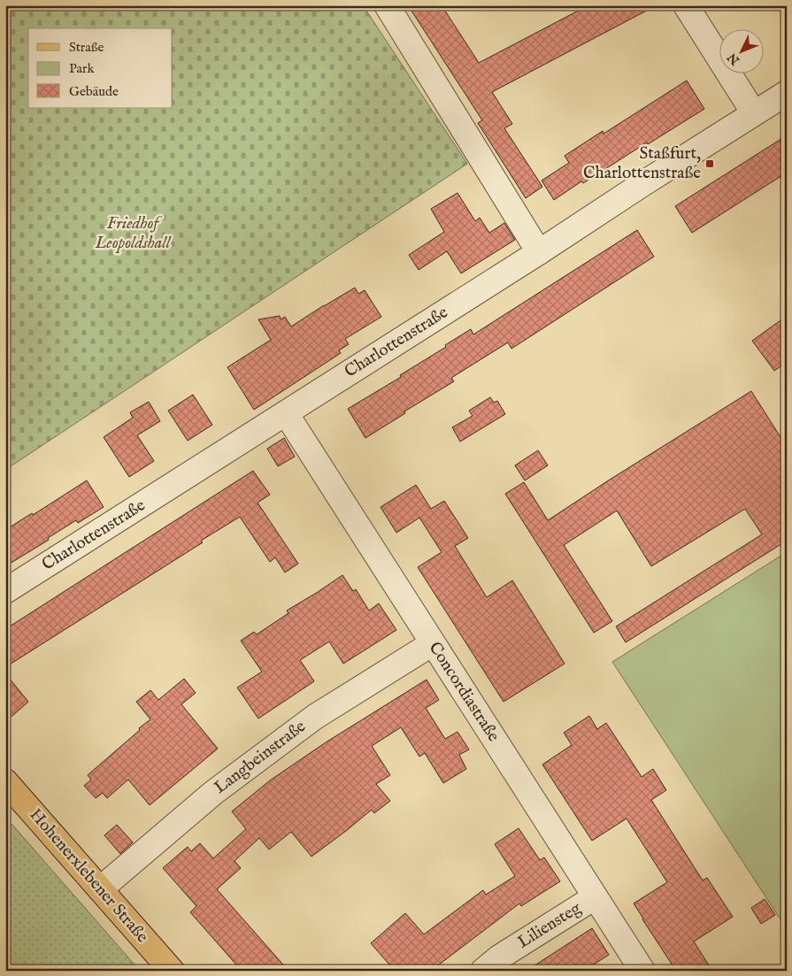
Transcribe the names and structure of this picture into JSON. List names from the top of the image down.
{
  "streets": {
    "main road": ["Hohenerxlebener Straße"],
    "street": [
      "Charlottenstraße",
      "Concordiastraße",
      "Langbeinstraße",
      "Liliensteg"
    ]
  },
  "crossings": [
    ["Charlottenstraße", "Concordiastraße"],
    ["Concordiastraße", "Langbeinstraße"],
    ["Concordiastraße", "Liliensteg"],
    ["Langbeinstraße", "Hohenerxlebener Straße"]
  ],
  "parks": ["Friedhof Leopoldshall"],
  "places": {
    "transit": ["Staßfurt, Charlottenstraße"]
  },
  "legend": ["Straße", "Park", "Gebäude"],
  "north": "bottom left"
}
